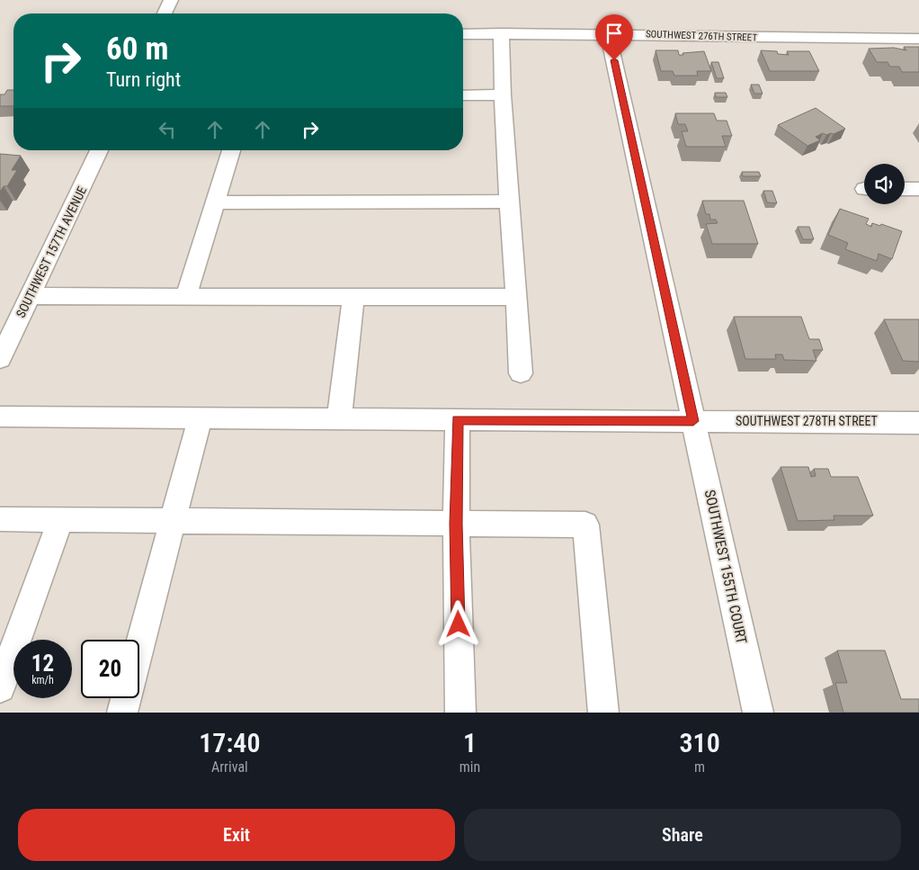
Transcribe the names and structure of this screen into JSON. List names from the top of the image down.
{
  "streets": {
    "street": [
      "SOUTHWEST 276TH STREET",
      "SOUTHWEST 157TH AVENUE",
      "SOUTHWEST 278TH STREET",
      "SOUTHWEST 155TH COURT"
    ]
  },
  "crossings": [
    ["SOUTHWEST 276TH STREET", "SOUTHWEST 155TH COURT"],
    ["SOUTHWEST 278TH STREET", "SOUTHWEST 155TH COURT"]
  ],
  "page": {
    "turn": ["60 m", "Turn right"],
    "speed": "12 km/h",
    "limit": "20",
    "eta": [
      "17:40",
      "Arrival",
      "1",
      "min",
      "310",
      "m"
    ],
    "buttons": ["Exit", "Share"]
  }
}
